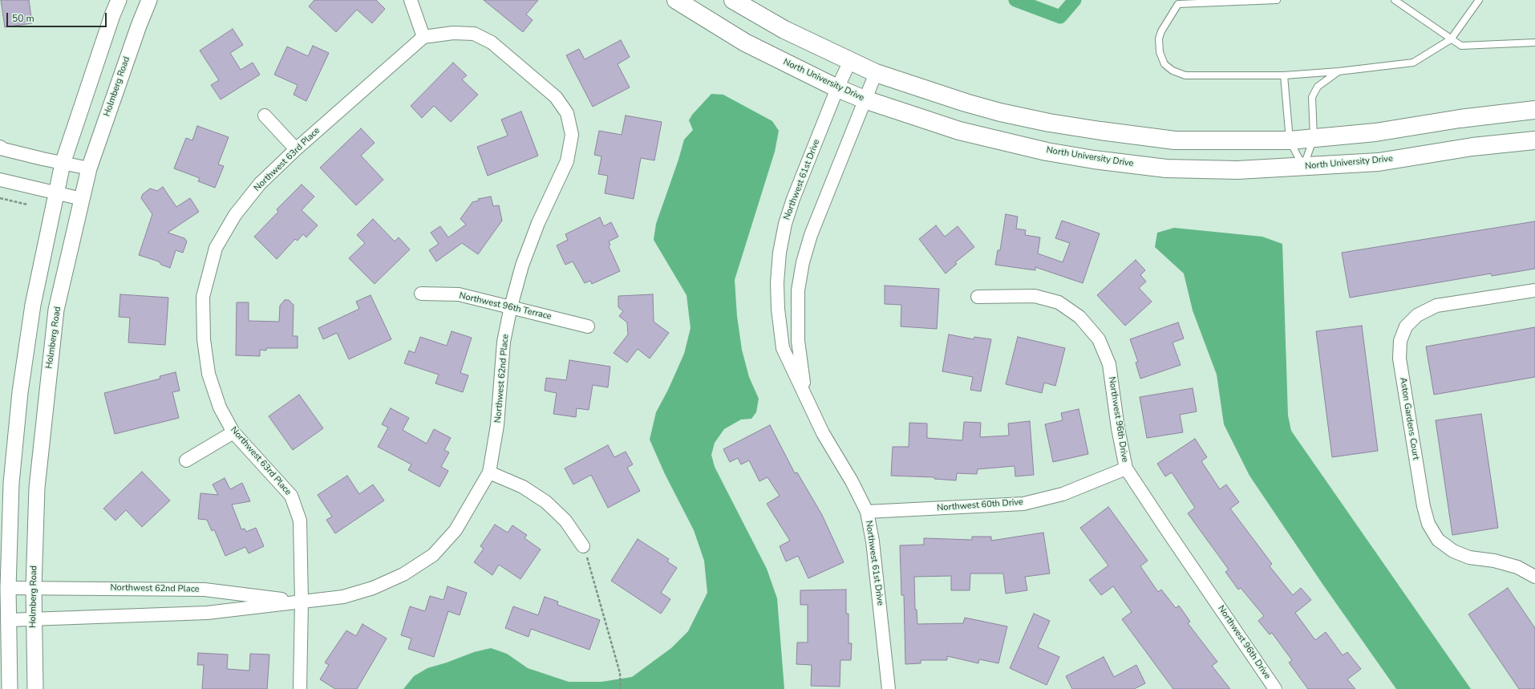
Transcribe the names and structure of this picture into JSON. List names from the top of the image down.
{
  "streets": {
    "main road": ["North University Drive"],
    "street": [
      "Holmberg Road",
      "Northwest 63rd Place",
      "Northwest 61st Drive",
      "Northwest 96th Terrace",
      "Northwest 62nd Place",
      "Aston Gardens Court",
      "Northwest 96th Drive",
      "Northwest 60th Drive"
    ]
  },
  "crossings": [
    ["North University Drive", "Northwest 61st Drive"],
    ["Holmberg Road", "Northwest 62nd Place"],
    ["Northwest 63rd Place", "Northwest 62nd Place"],
    ["Northwest 61st Drive", "Northwest 60th Drive"],
    ["Northwest 96th Terrace", "Northwest 62nd Place"],
    ["Northwest 96th Drive", "Northwest 60th Drive"]
  ],
  "scale_bar": "50 m"
}
